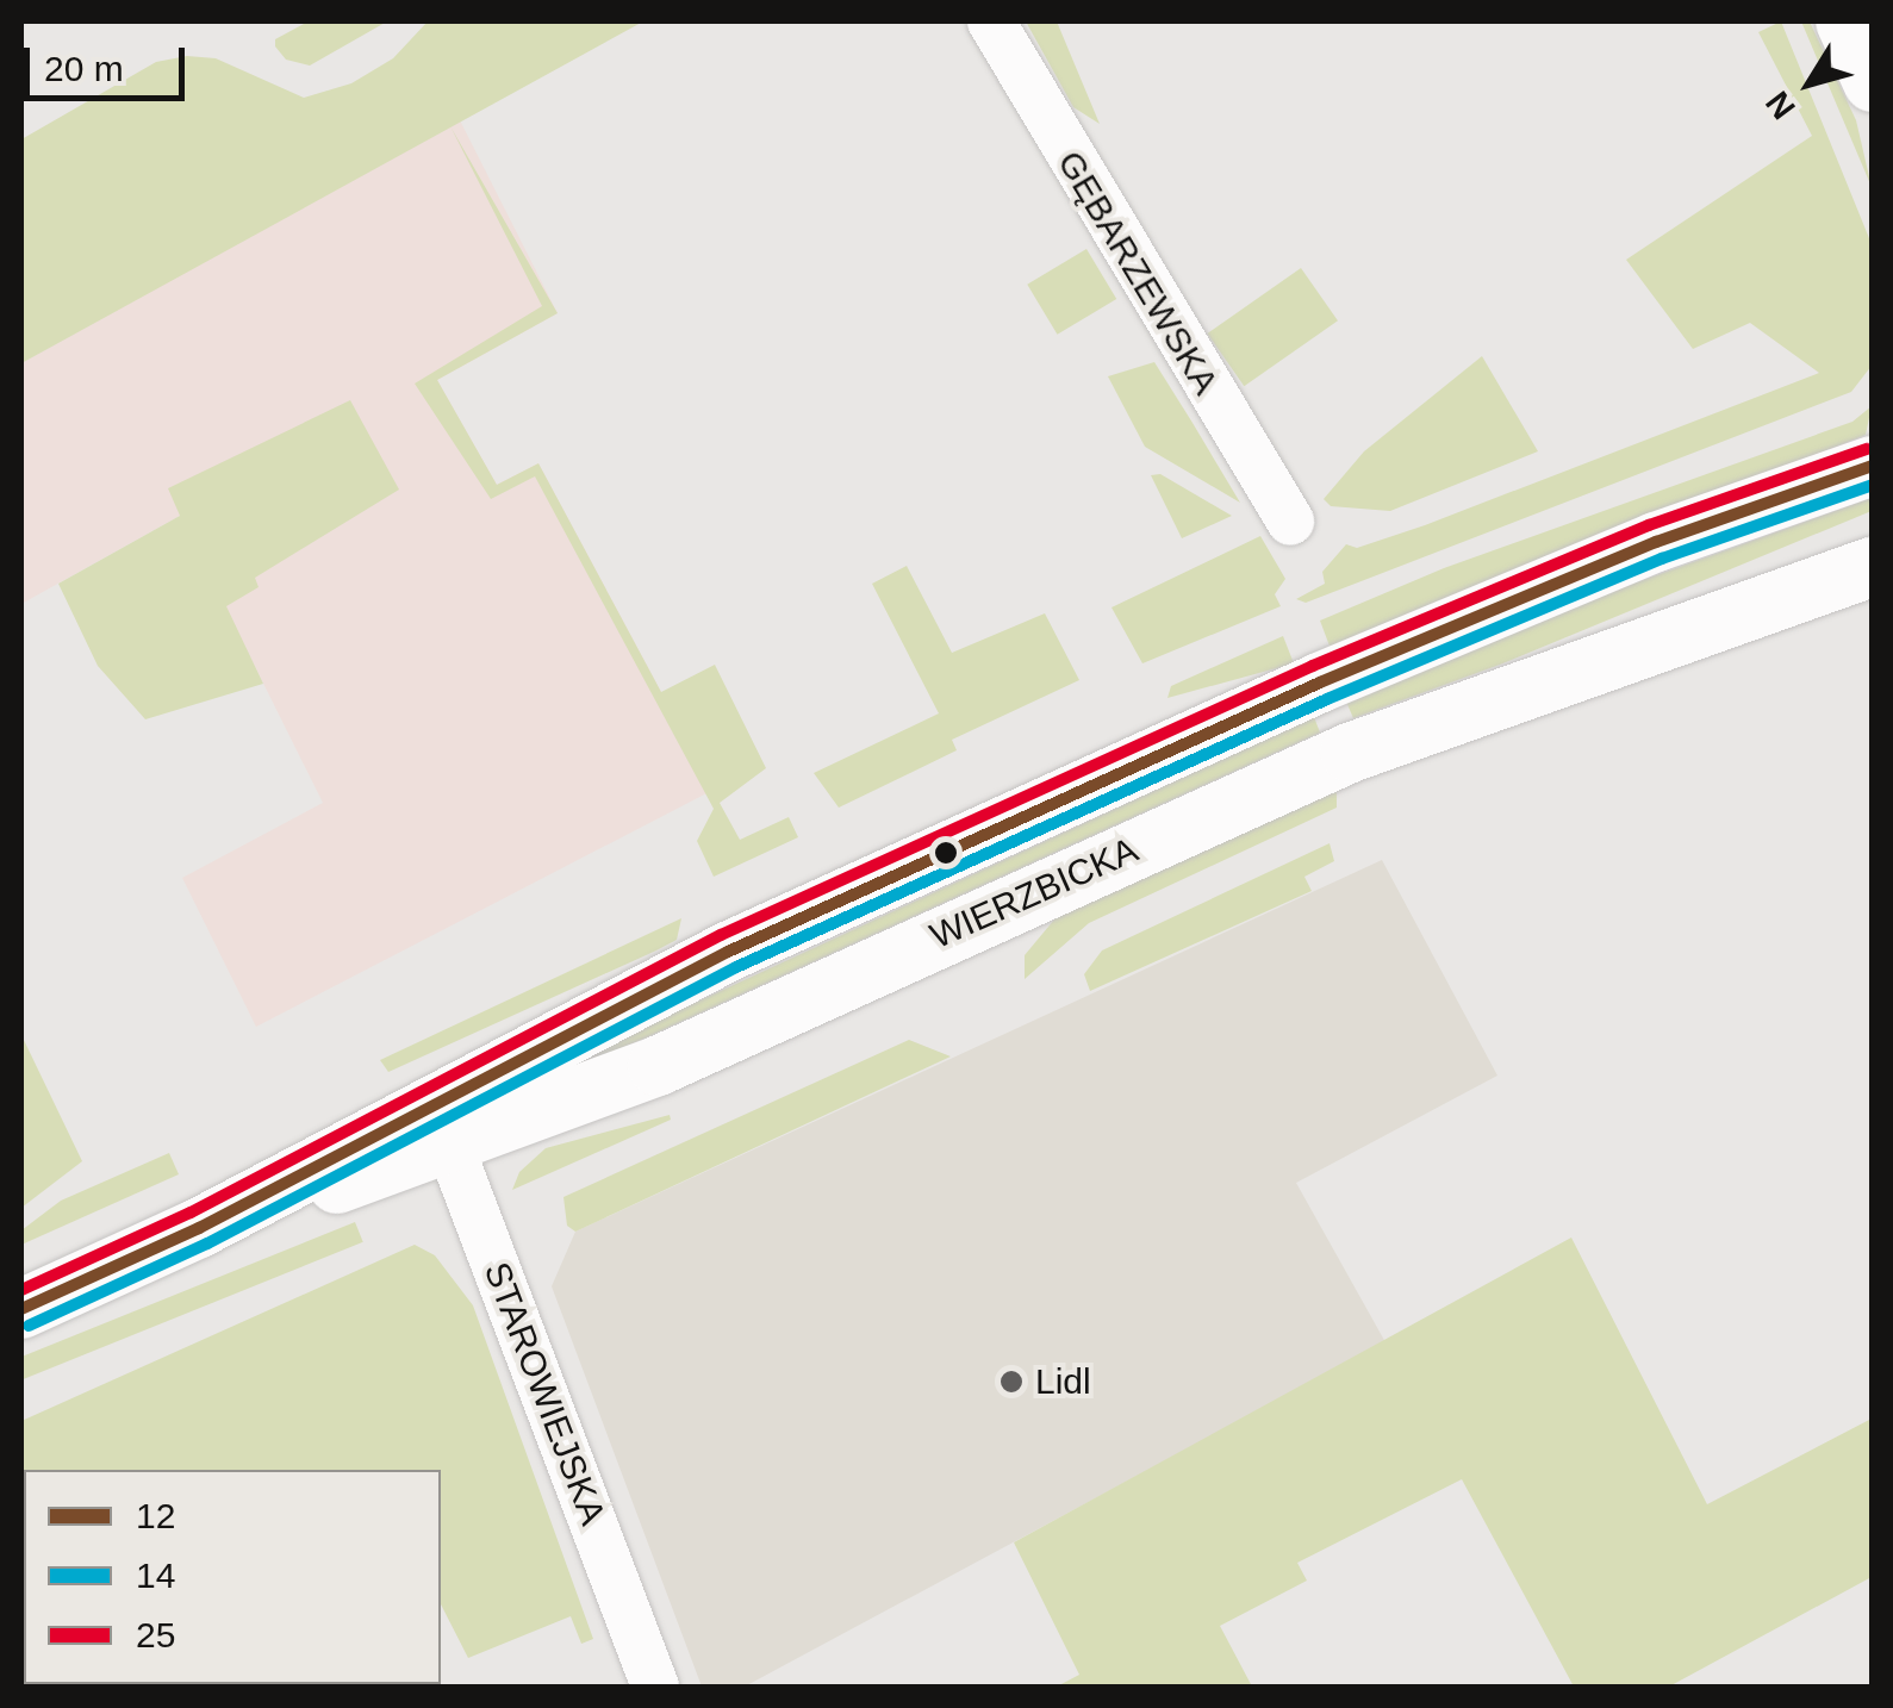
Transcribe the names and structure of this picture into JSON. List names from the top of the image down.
{
  "streets": {
    "street": ["GĘBARZEWSKA", "WIERZBICKA", "STAROWIEJSKA"]
  },
  "crossings": [
    ["WIERZBICKA", "STAROWIEJSKA"]
  ],
  "places": ["Lidl"],
  "lines": ["transit line 25", "transit line 12", "transit line 14"],
  "legend": ["12", "14", "25"],
  "scale_bar": "20 m",
  "north": "bottom left"
}
